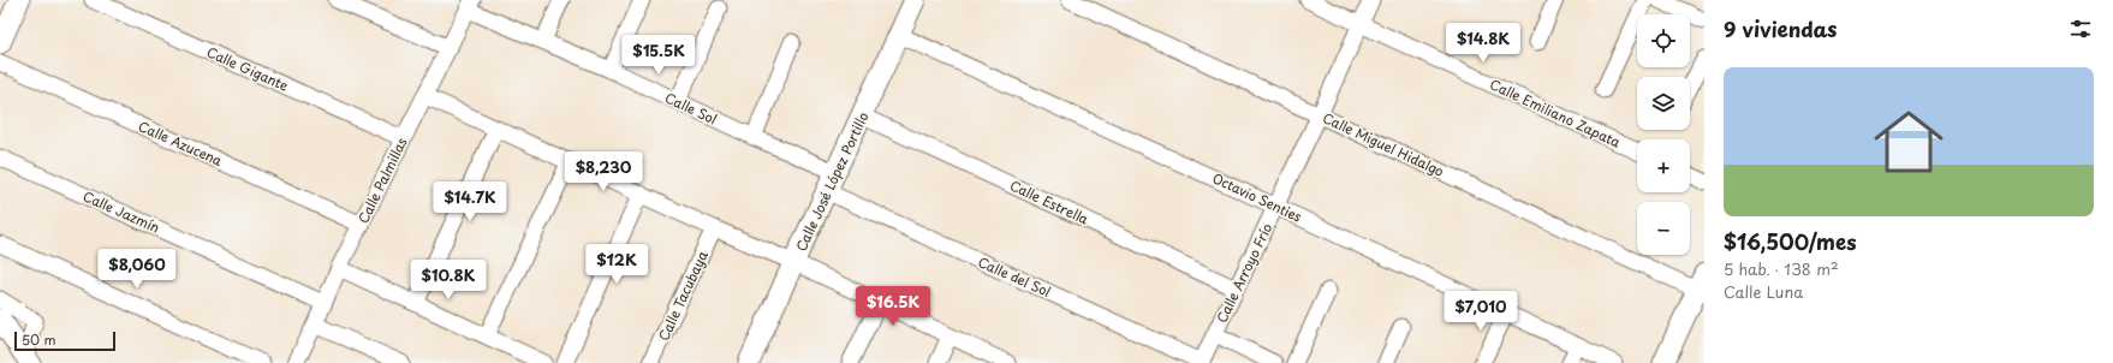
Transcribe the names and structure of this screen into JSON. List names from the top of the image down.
{
  "streets": {
    "street": [
      "Calle Gigante",
      "Calle Sol",
      "Calle Emiliano Zapata",
      "Calle Azucena",
      "Calle Miguel Hidalgo",
      "Calle Palmillas",
      "Calle José López Portillo",
      "Octavio Senties",
      "Calle Estrella",
      "Calle Jazmín",
      "Calle Arroyo Frío",
      "Calle del Sol",
      "Calle Tacubaya"
    ]
  },
  "crossings": [
    ["Calle Gigante", "Calle Palmillas"],
    ["Calle Sol", "Calle Palmillas"],
    ["Calle Sol", "Calle José López Portillo"],
    ["Calle Emiliano Zapata", "Calle Arroyo Frío"],
    ["Calle Azucena", "Calle Palmillas"],
    ["Calle Miguel Hidalgo", "Calle Arroyo Frío"],
    ["Calle Palmillas", "Calle Jazmín"],
    ["Calle José López Portillo", "Octavio Senties"],
    ["Calle José López Portillo", "Calle Estrella"],
    ["Calle José López Portillo", "Calle del Sol"],
    ["Octavio Senties", "Calle Arroyo Frío"],
    ["Calle Estrella", "Calle Arroyo Frío"],
    ["Calle Arroyo Frío", "Calle del Sol"]
  ],
  "scale_bar": "50 m",
  "page": {
    "heading": "9 viviendas",
    "map_buttons": ["+", "−"],
    "price": [
      "$14.8K",
      "$15.5K",
      "$8,230",
      "$14.7K",
      "$12K",
      "$8,060",
      "$10.8K",
      "$16.5K",
      "$7,010"
    ],
    "list": [
      {
        "name": "$16,500/mes",
        "note": "5 hab. · 138 m² · Calle Luna"
      }
    ],
    "scale": "50 m"
  }
}
